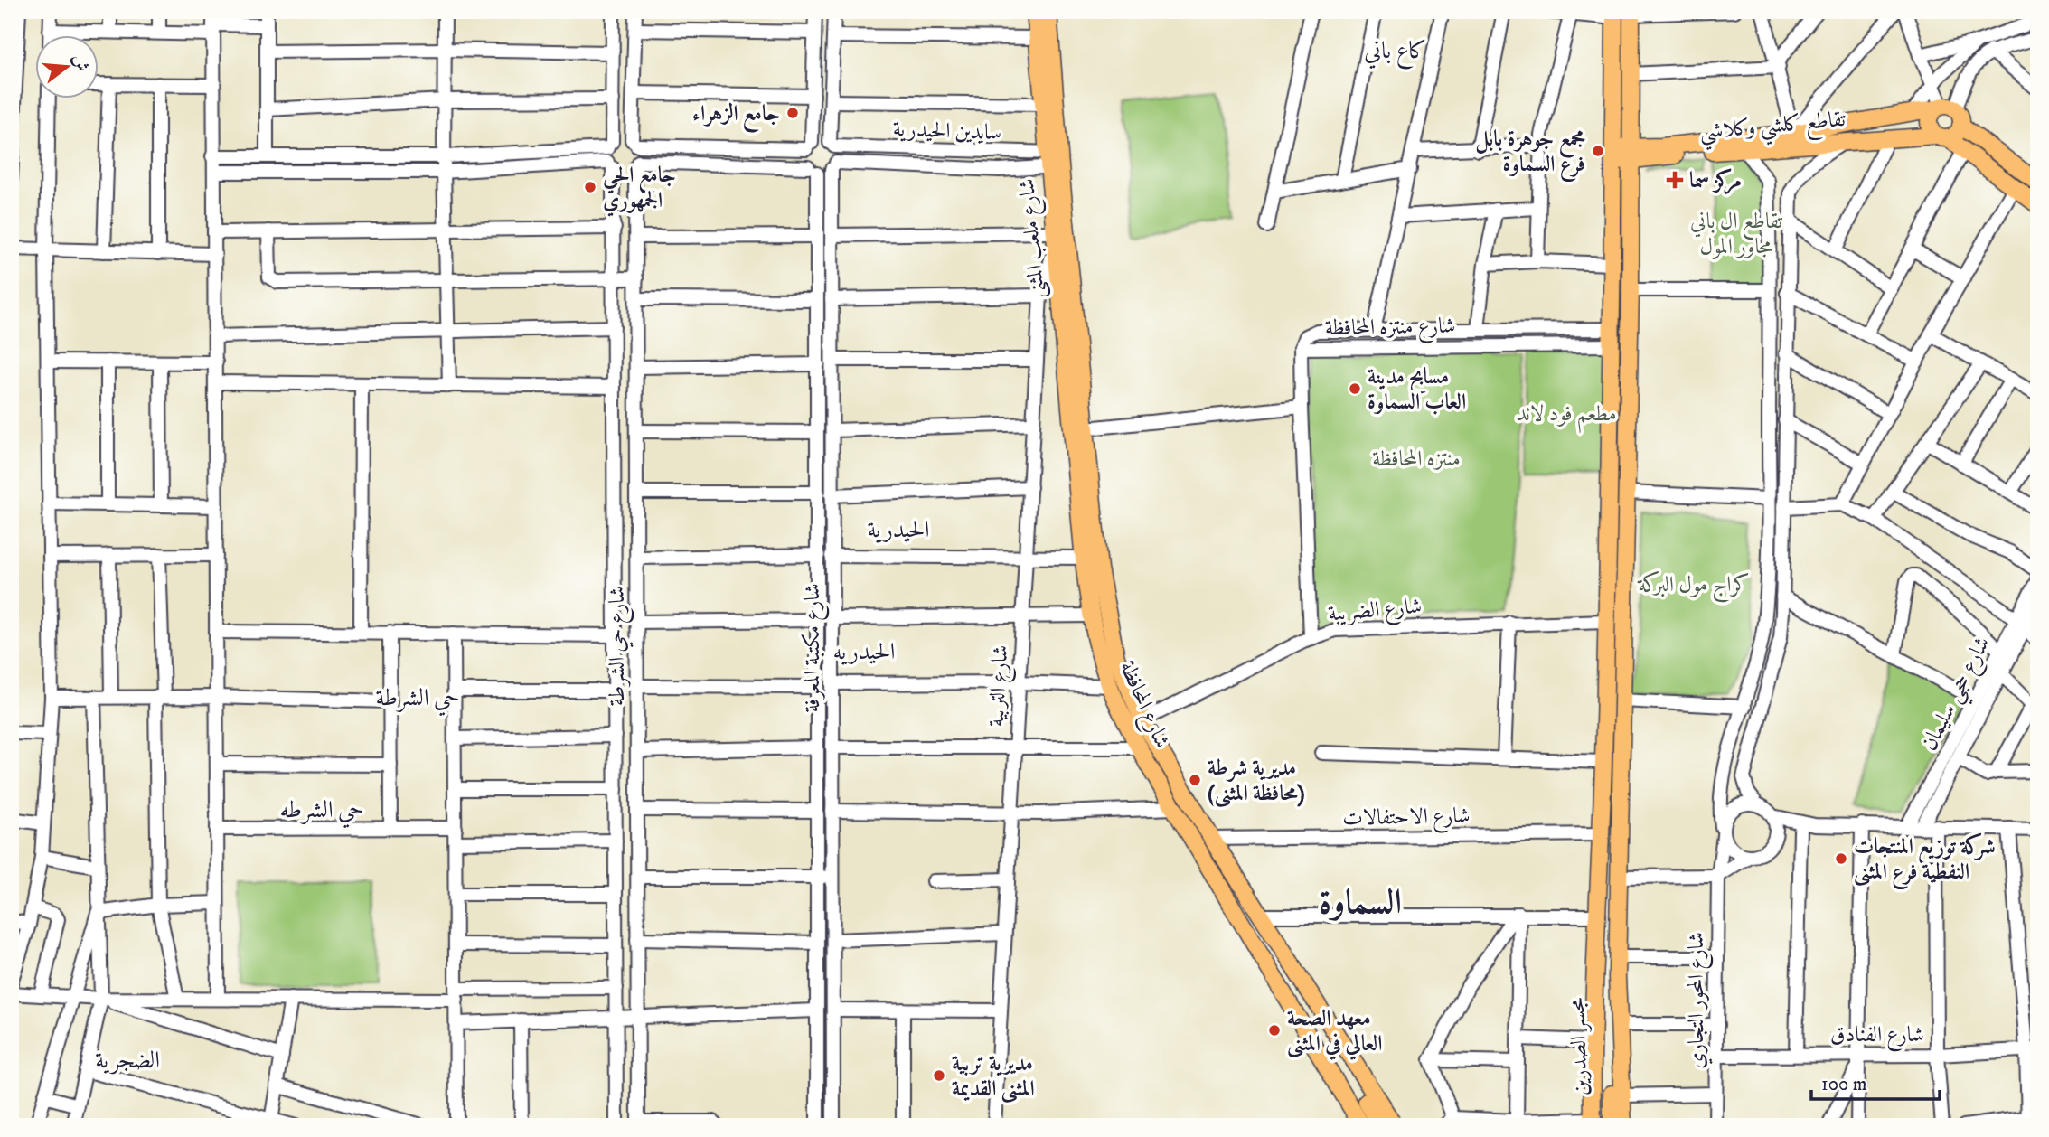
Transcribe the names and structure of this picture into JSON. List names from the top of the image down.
{
  "streets": {
    "main road": [
      "تقاطع كلشي وكلاشي",
      "شارع ملعب المثنى",
      "شارع المحافظة",
      "مجسر الصدرين"
    ],
    "street": [
      "سايدين الحيدرية",
      "شارع منتزه المحافظة",
      "شارع الضريبة",
      "شارع حي الشرطة",
      "شارع مكتبة المعرفة",
      "شارع التربية",
      "شارع حجي سليمان",
      "شارع الاحتفالات",
      "شارع المحور التجاري",
      "شارع الفنادق"
    ]
  },
  "crossings": [
    ["تقاطع كلشي وكلاشي", "شارع المحور التجاري"],
    ["تقاطع كلشي وكلاشي", "مجسر الصدرين"],
    ["سايدين الحيدرية", "شارع ملعب المثنى"],
    ["سايدين الحيدرية", "شارع مكتبة المعرفة"],
    ["شارع ملعب المثنى", "شارع التربية"],
    ["شارع ملعب المثنى", "شارع المحافظة"],
    ["شارع منتزه المحافظة", "مجسر الصدرين"],
    ["شارع الضريبة", "شارع المحافظة"],
    ["شارع الضريبة", "مجسر الصدرين"],
    ["شارع المحافظة", "شارع الاحتفالات"],
    ["شارع الاحتفالات", "مجسر الصدرين"],
    ["شارع المحور التجاري", "شارع الفنادق"]
  ],
  "districts": [
    "كاع باني",
    "الحيدرية",
    "الحيدريه",
    "حي الشرطة",
    "حي الشرطه",
    "السماوة",
    "الضجرية"
  ],
  "parks": [
    "تقاطع ال باني مجاور المول",
    "مطعم فود لاند",
    "منتزه المحافظة",
    "كراج مول البركة"
  ],
  "places": {
    "other": [
      "جامع الزهراء",
      "مجمع جوهرة بابل فرع السماوة",
      "جامع الحي الجمهوري",
      "مسابح مدينة العاب السماوة",
      "مديرية شرطة (محافظة المثنى)",
      "شركة توزيع المنتجات النفطية فرع المثنى",
      "معهد الصحة العالي في المثنى",
      "مديرية تربية المثنى القديمة"
    ],
    "health": ["مركز سما"]
  },
  "scale_bar": "100 m",
  "north": "right"
}
